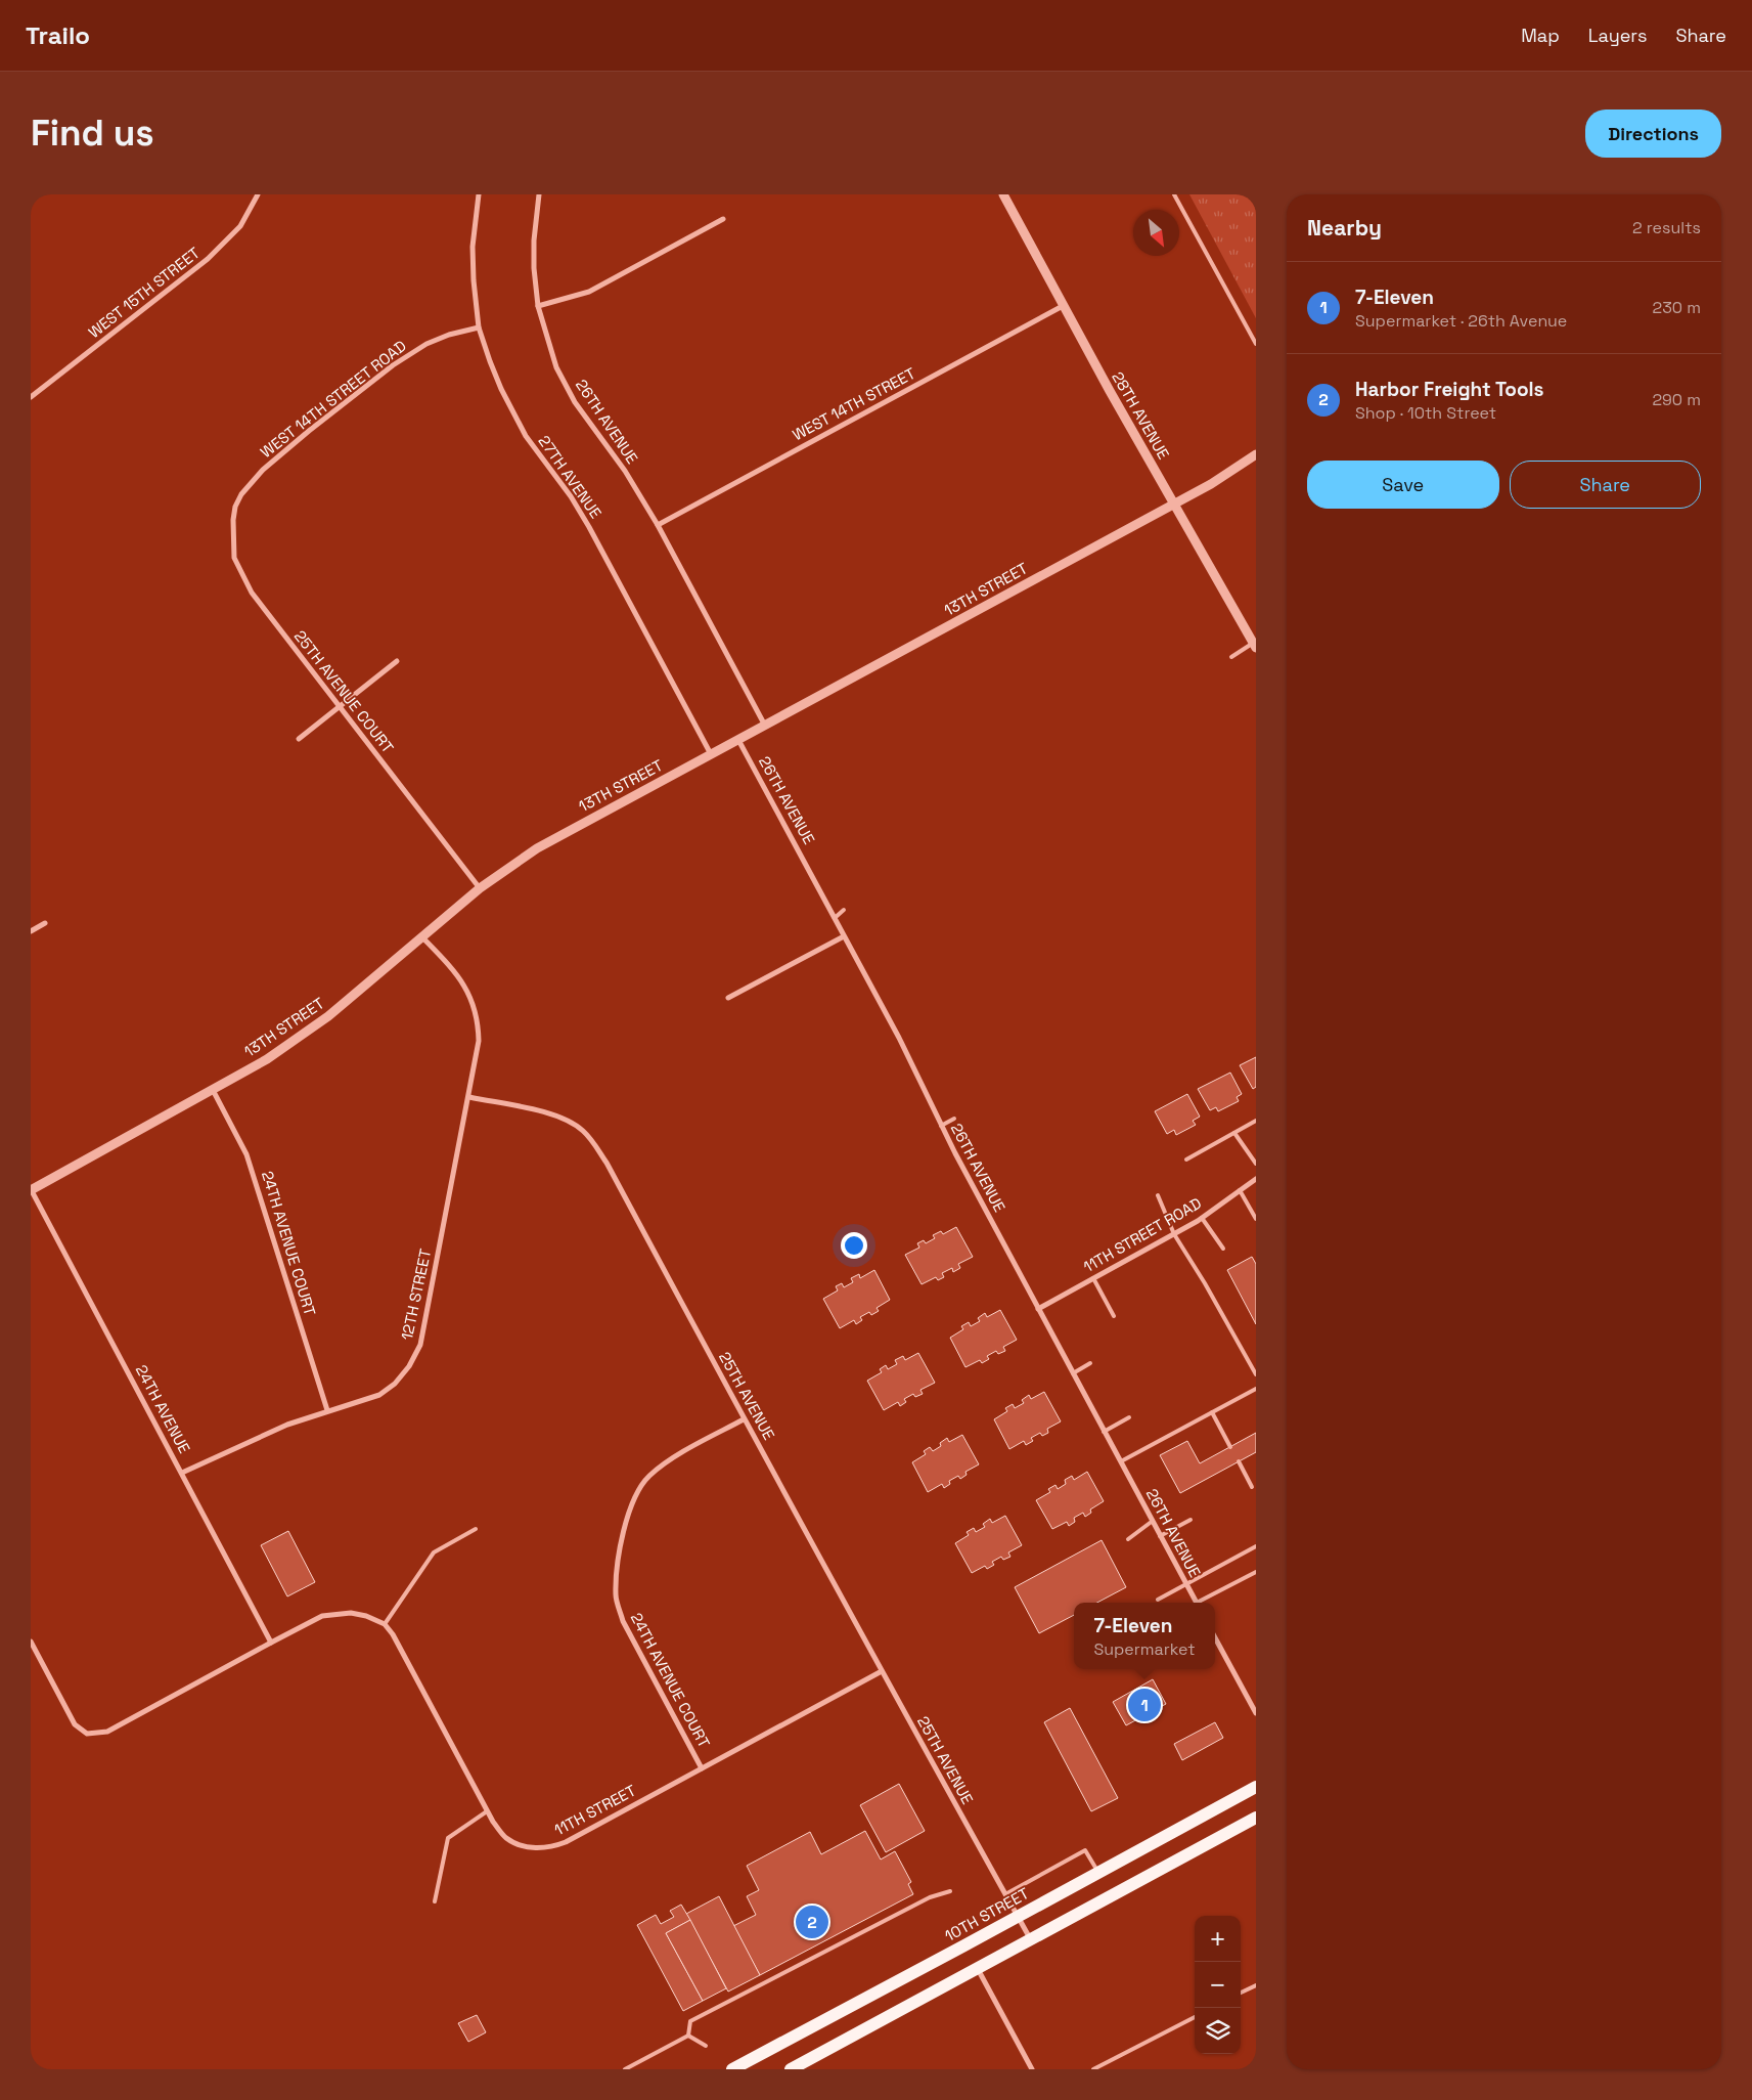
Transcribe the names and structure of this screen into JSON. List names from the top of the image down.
{
  "streets": {
    "main road": ["10TH STREET"],
    "street": [
      "WEST 15TH STREET",
      "WEST 14TH STREET ROAD",
      "WEST 14TH STREET",
      "28TH AVENUE",
      "26TH AVENUE",
      "27TH AVENUE",
      "13TH STREET",
      "25TH AVENUE COURT",
      "11TH STREET ROAD",
      "24TH AVENUE COURT",
      "12TH STREET",
      "25TH AVENUE",
      "24TH AVENUE",
      "11TH STREET"
    ]
  },
  "crossings": [
    ["WEST 14TH STREET ROAD", "27TH AVENUE"],
    ["WEST 14TH STREET ROAD", "25TH AVENUE COURT"],
    ["WEST 14TH STREET", "28TH AVENUE"],
    ["WEST 14TH STREET", "26TH AVENUE"],
    ["28TH AVENUE", "13TH STREET"],
    ["26TH AVENUE", "13TH STREET"],
    ["26TH AVENUE", "11TH STREET ROAD"],
    ["27TH AVENUE", "13TH STREET"],
    ["13TH STREET", "25TH AVENUE COURT"],
    ["13TH STREET", "24TH AVENUE COURT"],
    ["13TH STREET", "24TH AVENUE"],
    ["24TH AVENUE COURT", "12TH STREET"],
    ["24TH AVENUE COURT", "25TH AVENUE"],
    ["24TH AVENUE COURT", "11TH STREET"],
    ["12TH STREET", "25TH AVENUE"],
    ["12TH STREET", "24TH AVENUE"],
    ["25TH AVENUE", "11TH STREET"],
    ["25TH AVENUE", "10TH STREET"]
  ],
  "north": "bottom right",
  "page": {
    "header": "Trailo",
    "nav": ["Map", "Layers", "Share"],
    "buttons": [
      "Directions",
      ["Save", "Share"]
    ],
    "title": "Find us",
    "heading": ["Nearby", "2 results"],
    "list": [
      {
        "mark": "1",
        "name": "7-Eleven",
        "note": "Supermarket · 26th Avenue",
        "value": "230 m"
      },
      {
        "mark": "2",
        "name": "Harbor Freight Tools",
        "note": "Shop · 10th Street",
        "value": "290 m"
      }
    ],
    "popup": ["7-Eleven", "Supermarket"],
    "pins": ["1", "2"],
    "map_buttons": ["+", "−"]
  }
}
